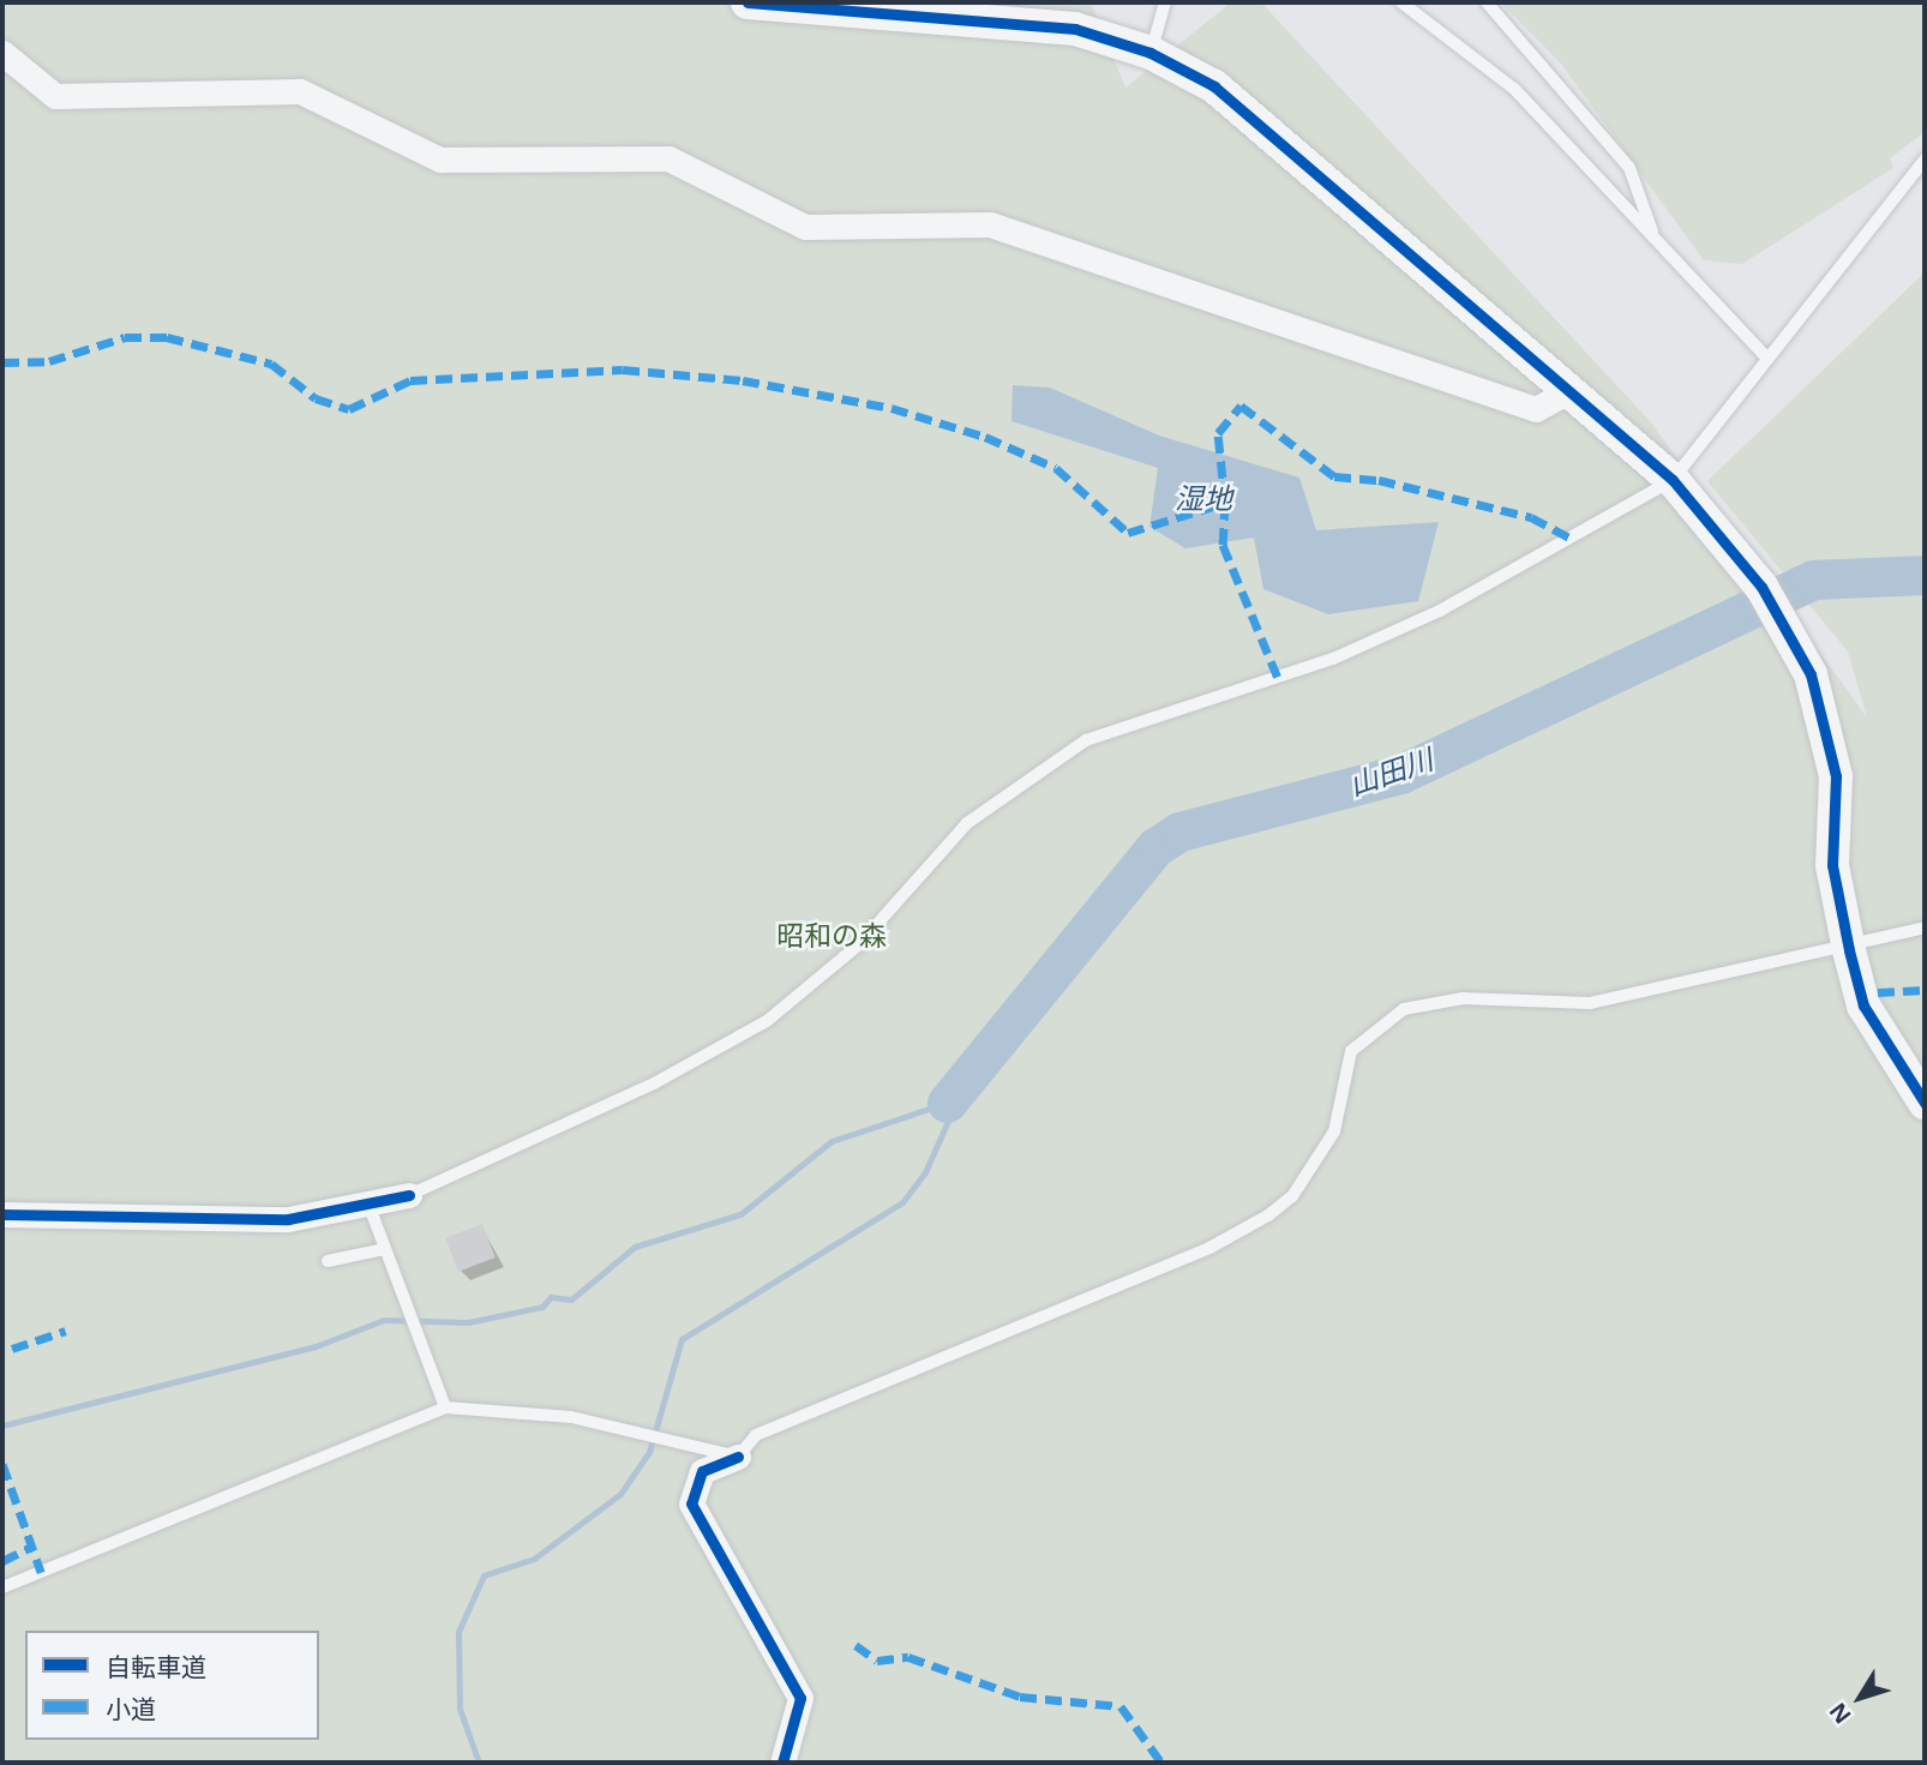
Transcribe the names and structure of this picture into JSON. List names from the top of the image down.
{
  "water": ["湿地", "山田川"],
  "parks": ["昭和の森"],
  "legend": ["自転車道", "小道"],
  "north": "bottom left"
}
